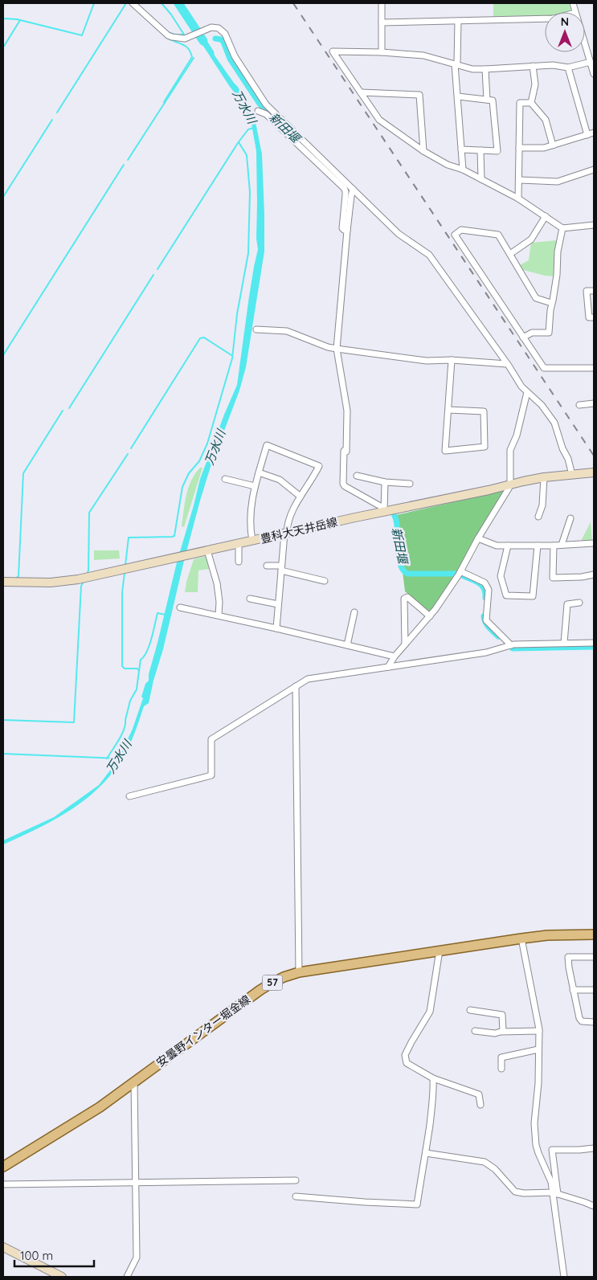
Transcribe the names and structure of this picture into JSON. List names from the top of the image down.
{
  "streets": {
    "main road": ["豊科大天井岳線", "57", "安曇野インター堀金線"]
  },
  "water": ["万水川", "新田堰"],
  "scale_bar": "100 m",
  "north": "top"
}
